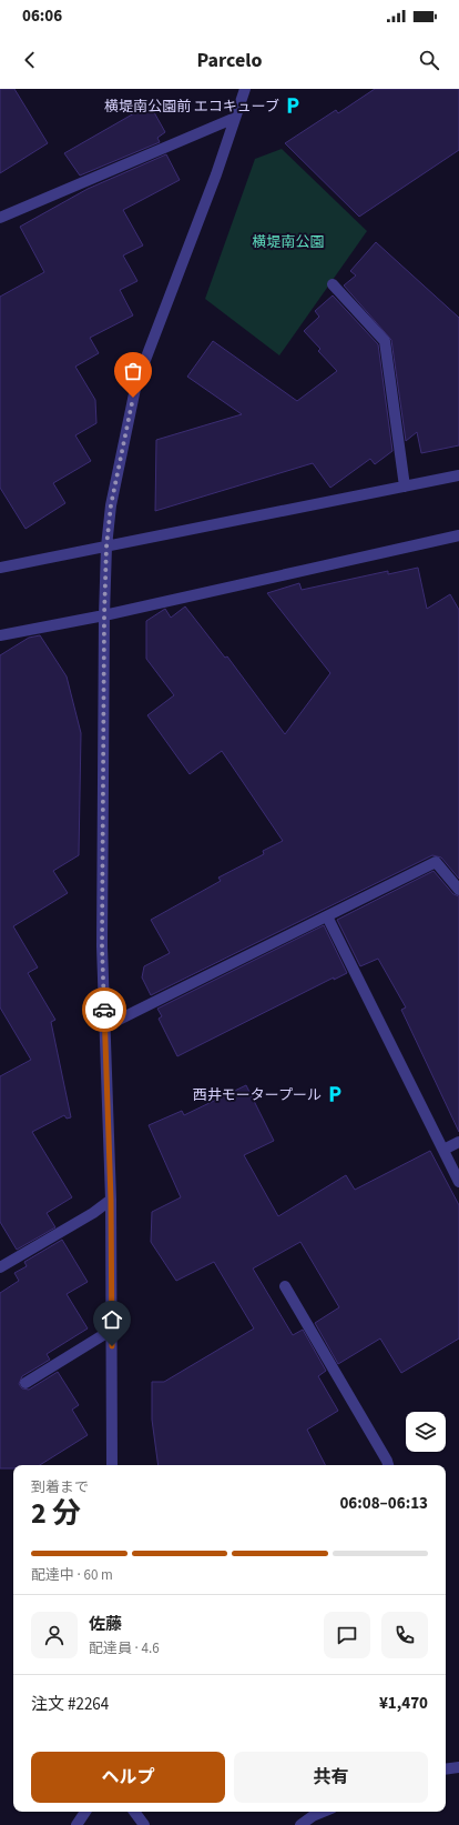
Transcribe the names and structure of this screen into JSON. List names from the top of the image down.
{
  "parks": ["横堤南公園"],
  "places": {
    "parking": ["横堤南公園前 エコキューブ", "西井モータープール"]
  },
  "page": {
    "status": "06:06",
    "header": "Parcelo",
    "heading": ["2 分", "到着まで", "06:08–06:13"],
    "panel": [
      "佐藤",
      "配達員 · 4.6",
      "注文 #2264",
      "¥1,470"
    ],
    "bar": "配達中 · 60 m",
    "buttons": ["ヘルプ", "共有"]
  }
}
